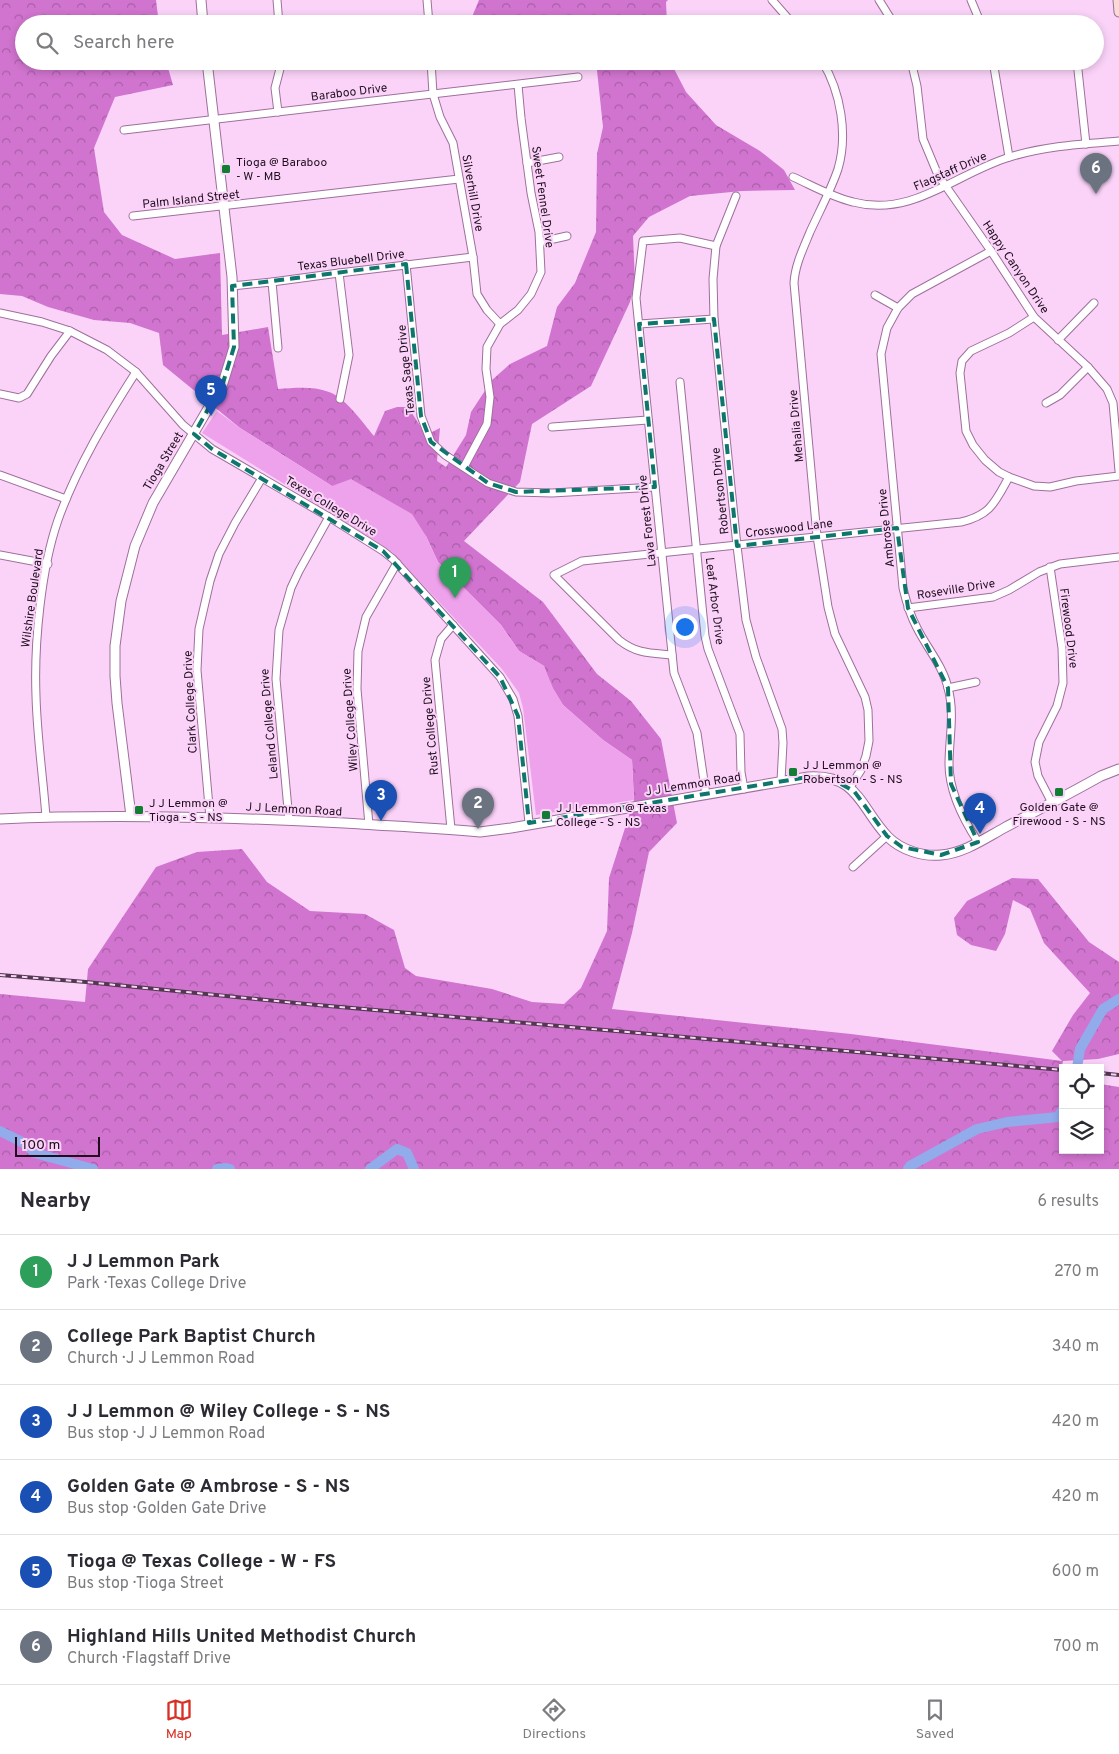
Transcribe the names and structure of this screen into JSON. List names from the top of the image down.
{
  "streets": {
    "street": [
      "Baraboo Drive",
      "Flagstaff Drive",
      "Silverhill Drive",
      "Sweet Fennel Drive",
      "Palm Island Street",
      "Texas Bluebell Drive",
      "Happy Canyon Drive",
      "Texas Sage Drive",
      "Mehalia Drive",
      "Tioga Street",
      "Robertson Drive",
      "Texas College Drive",
      "Lava Forest Drive",
      "Crosswood Lane",
      "Ambrose Drive",
      "Roseville Drive",
      "Wilshire Boulevard",
      "Leaf Arbor Drive",
      "Firewood Drive",
      "Clark College Drive",
      "Wiley College Drive",
      "Leland College Drive",
      "Rust College Drive",
      "J J Lemmon Road"
    ]
  },
  "crossings": [
    ["Baraboo Drive", "Silverhill Drive"],
    ["Baraboo Drive", "Sweet Fennel Drive"],
    ["Baraboo Drive", "Tioga Street"],
    ["Flagstaff Drive", "Happy Canyon Drive"],
    ["Flagstaff Drive", "Mehalia Drive"],
    ["Silverhill Drive", "Sweet Fennel Drive"],
    ["Silverhill Drive", "Palm Island Street"],
    ["Silverhill Drive", "Texas Bluebell Drive"],
    ["Sweet Fennel Drive", "Texas Sage Drive"],
    ["Palm Island Street", "Tioga Street"],
    ["Texas Bluebell Drive", "Texas Sage Drive"],
    ["Texas Bluebell Drive", "Tioga Street"],
    ["Happy Canyon Drive", "Ambrose Drive"],
    ["Texas Sage Drive", "Lava Forest Drive"],
    ["Mehalia Drive", "Crosswood Lane"],
    ["Mehalia Drive", "J J Lemmon Road"],
    ["Tioga Street", "Texas College Drive"],
    ["Tioga Street", "J J Lemmon Road"],
    ["Robertson Drive", "Lava Forest Drive"],
    ["Robertson Drive", "Crosswood Lane"],
    ["Robertson Drive", "J J Lemmon Road"],
    ["Texas College Drive", "Wilshire Boulevard"],
    ["Texas College Drive", "Clark College Drive"],
    ["Texas College Drive", "Wiley College Drive"],
    ["Texas College Drive", "Leland College Drive"],
    ["Texas College Drive", "Rust College Drive"],
    ["Texas College Drive", "J J Lemmon Road"],
    ["Lava Forest Drive", "Crosswood Lane"],
    ["Lava Forest Drive", "J J Lemmon Road"],
    ["Crosswood Lane", "Ambrose Drive"],
    ["Crosswood Lane", "Leaf Arbor Drive"],
    ["Ambrose Drive", "Roseville Drive"],
    ["Roseville Drive", "Firewood Drive"],
    ["Wilshire Boulevard", "J J Lemmon Road"],
    ["Leaf Arbor Drive", "J J Lemmon Road"],
    ["Clark College Drive", "J J Lemmon Road"],
    ["Wiley College Drive", "J J Lemmon Road"],
    ["Leland College Drive", "J J Lemmon Road"],
    ["Rust College Drive", "J J Lemmon Road"]
  ],
  "places": {
    "transit": [
      "Tioga @ Baraboo - W - MB",
      "J J Lemmon @ Robertson - S - NS",
      "Golden Gate @ Firewood - S - NS",
      "J J Lemmon @ Tioga - S - NS",
      "J J Lemmon @ Texas College - S - NS"
    ]
  },
  "scale_bar": "100 m",
  "page": {
    "search": "Search here",
    "pins": [
      "6",
      "5",
      "1",
      "3",
      "2",
      "4"
    ],
    "scale": "100 m",
    "heading": ["Nearby", "6 results"],
    "list": [
      {
        "mark": "1",
        "name": "J J Lemmon Park",
        "note": "Park · Texas College Drive",
        "value": "270 m"
      },
      {
        "mark": "2",
        "name": "College Park Baptist Church",
        "note": "Church · J J Lemmon Road",
        "value": "340 m"
      },
      {
        "mark": "3",
        "name": "J J Lemmon @ Wiley College - S - NS",
        "note": "Bus stop · J J Lemmon Road",
        "value": "420 m"
      },
      {
        "mark": "4",
        "name": "Golden Gate @ Ambrose - S - NS",
        "note": "Bus stop · Golden Gate Drive",
        "value": "420 m"
      },
      {
        "mark": "5",
        "name": "Tioga @ Texas College - W - FS",
        "note": "Bus stop · Tioga Street",
        "value": "600 m"
      },
      {
        "mark": "6",
        "name": "Highland Hills United Methodist Church",
        "note": "Church · Flagstaff Drive",
        "value": "700 m"
      }
    ],
    "nav": ["Map", "Directions", "Saved"]
  }
}
